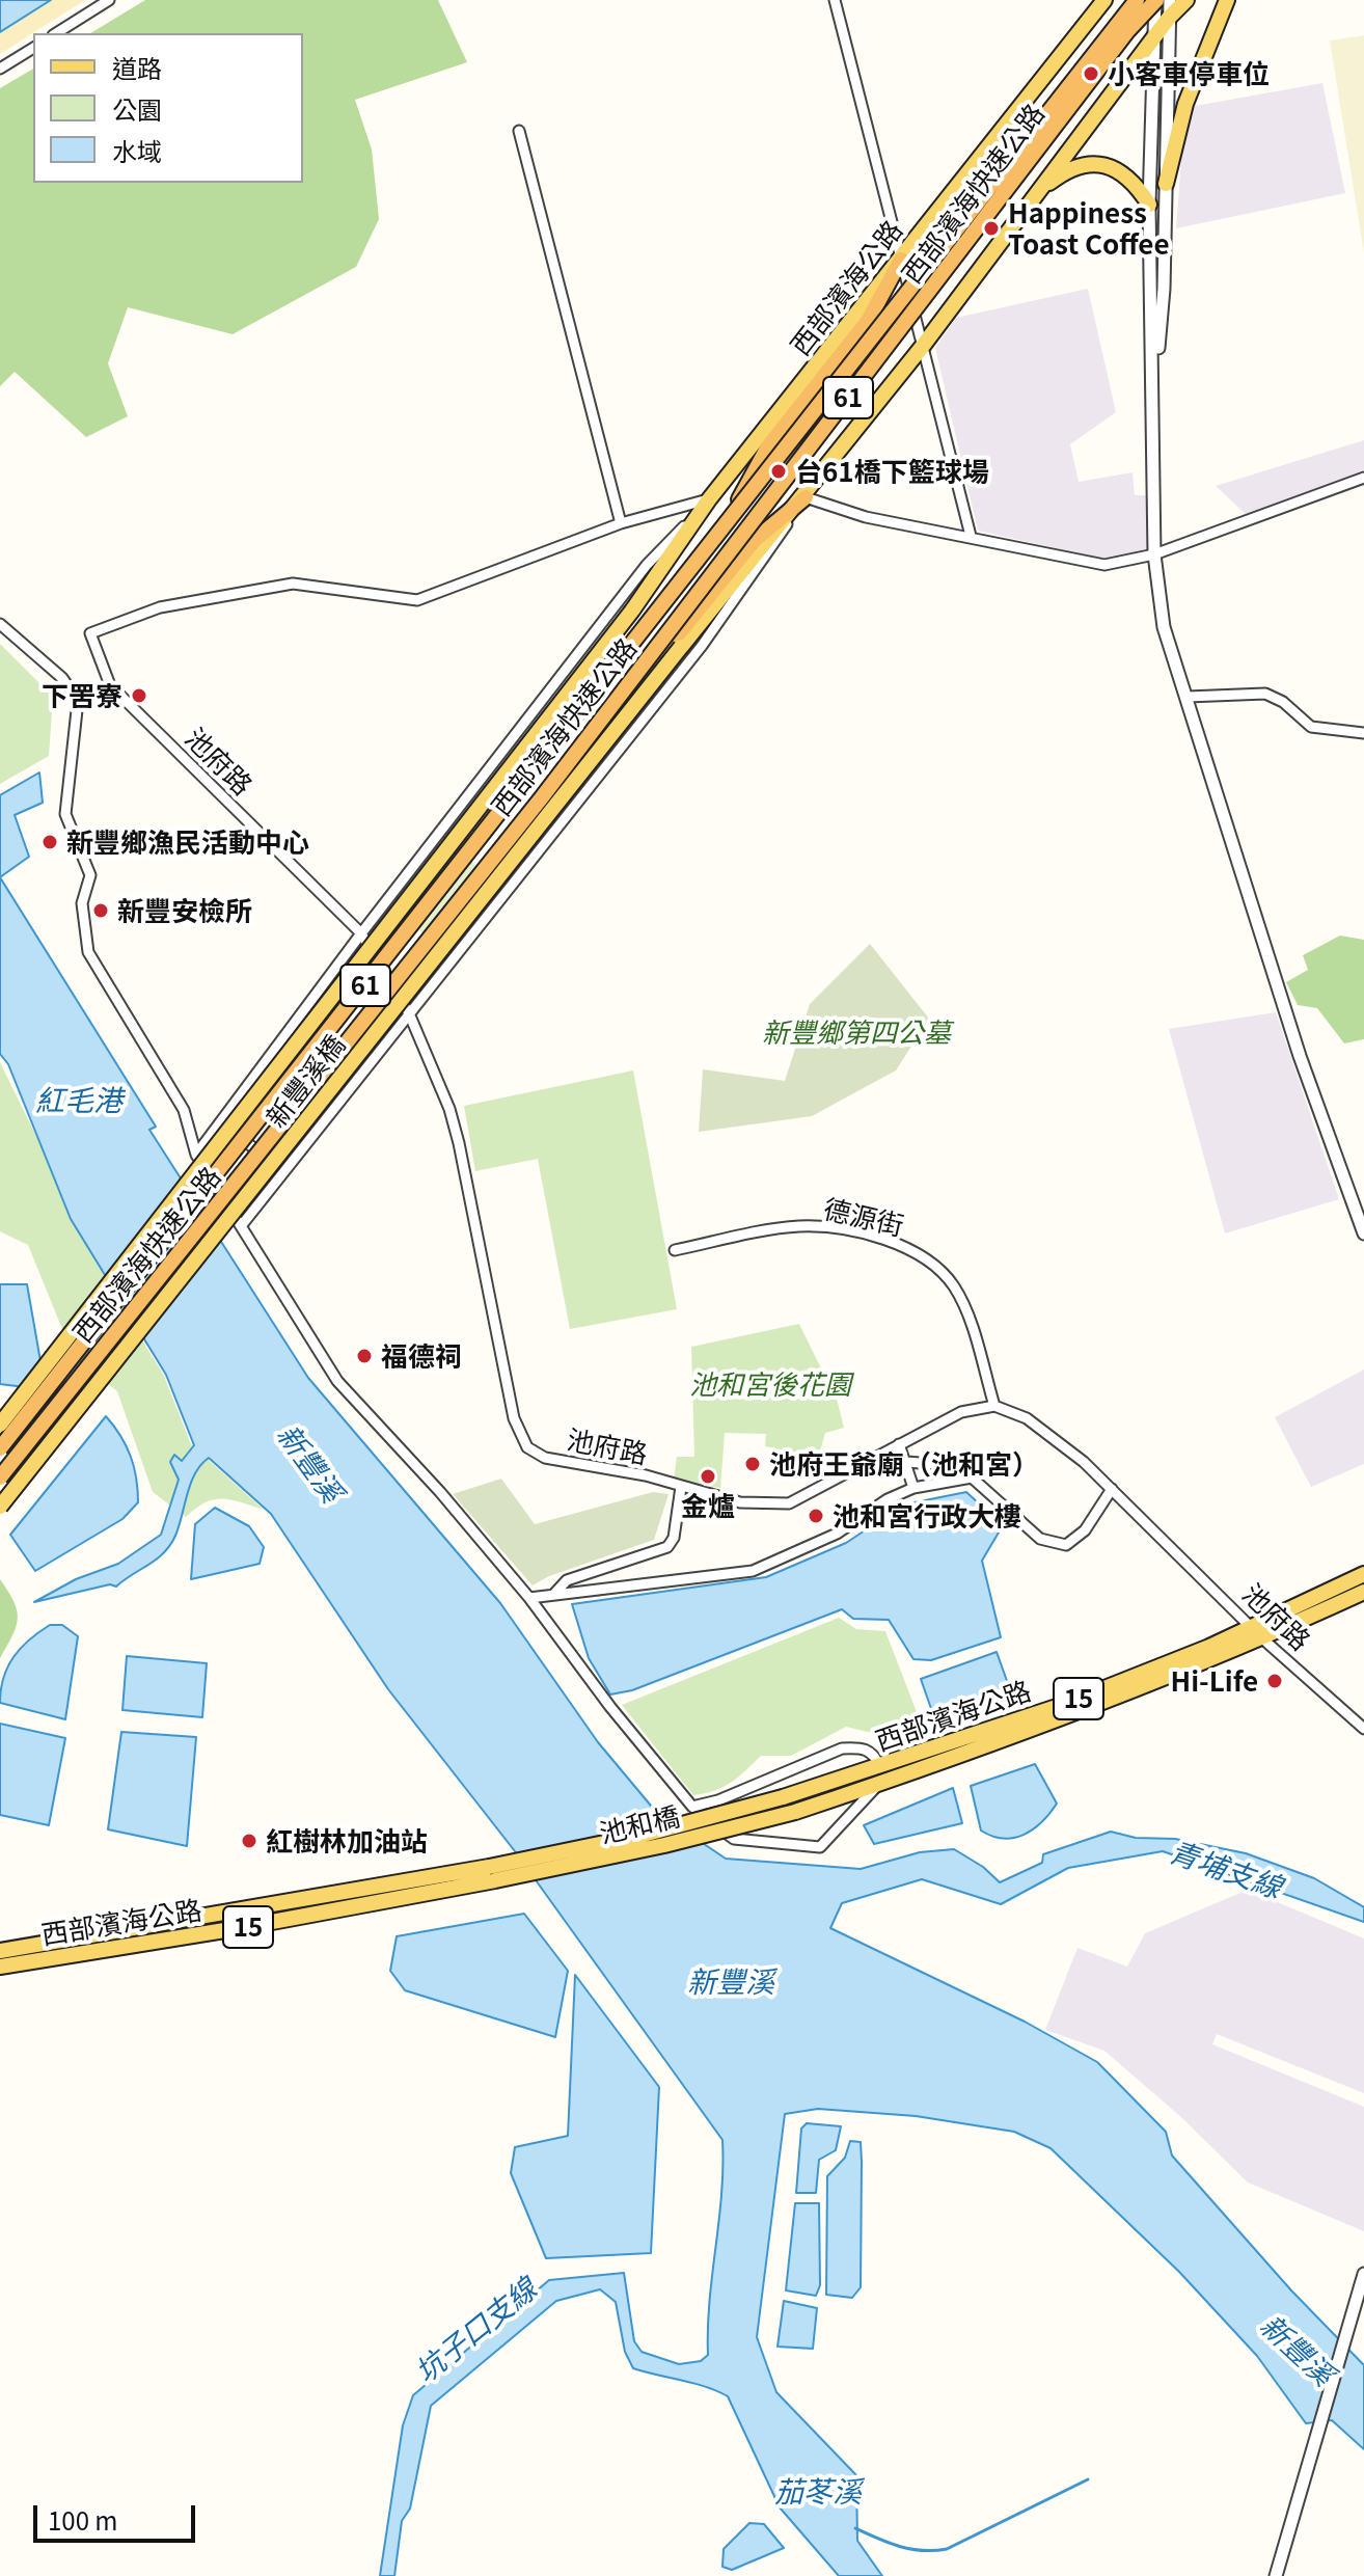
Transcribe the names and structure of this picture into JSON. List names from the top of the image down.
{
  "streets": {
    "highway": ["西部濱海快速公路", "61"],
    "main road": [
      "西部濱海公路",
      "新豐溪橋",
      "15",
      "池和橋"
    ],
    "street": ["池府路", "德源街"]
  },
  "crossings": [
    ["西部濱海公路", "池府路"],
    ["西部濱海公路", "新豐溪橋"],
    ["西部濱海公路", "池和橋"],
    ["61", "新豐溪橋"],
    ["池府路", "德源街"]
  ],
  "water": [
    "紅毛港",
    "新豐溪",
    "青埔支線",
    "坑子口支線",
    "茄苳溪"
  ],
  "parks": ["新豐鄉第四公墓", "池和宮後花園"],
  "places": [
    "小客車停車位",
    "Happiness Toast Coffee",
    "台61橋下籃球場",
    "下罟寮",
    "新豐鄉漁民活動中心",
    "新豐安檢所",
    "福德祠",
    "池府王爺廟（池和宮）",
    "金爐",
    "池和宮行政大樓",
    "Hi-Life",
    "紅樹林加油站"
  ],
  "legend": ["道路", "公園", "水域"],
  "scale_bar": "100 m"
}
